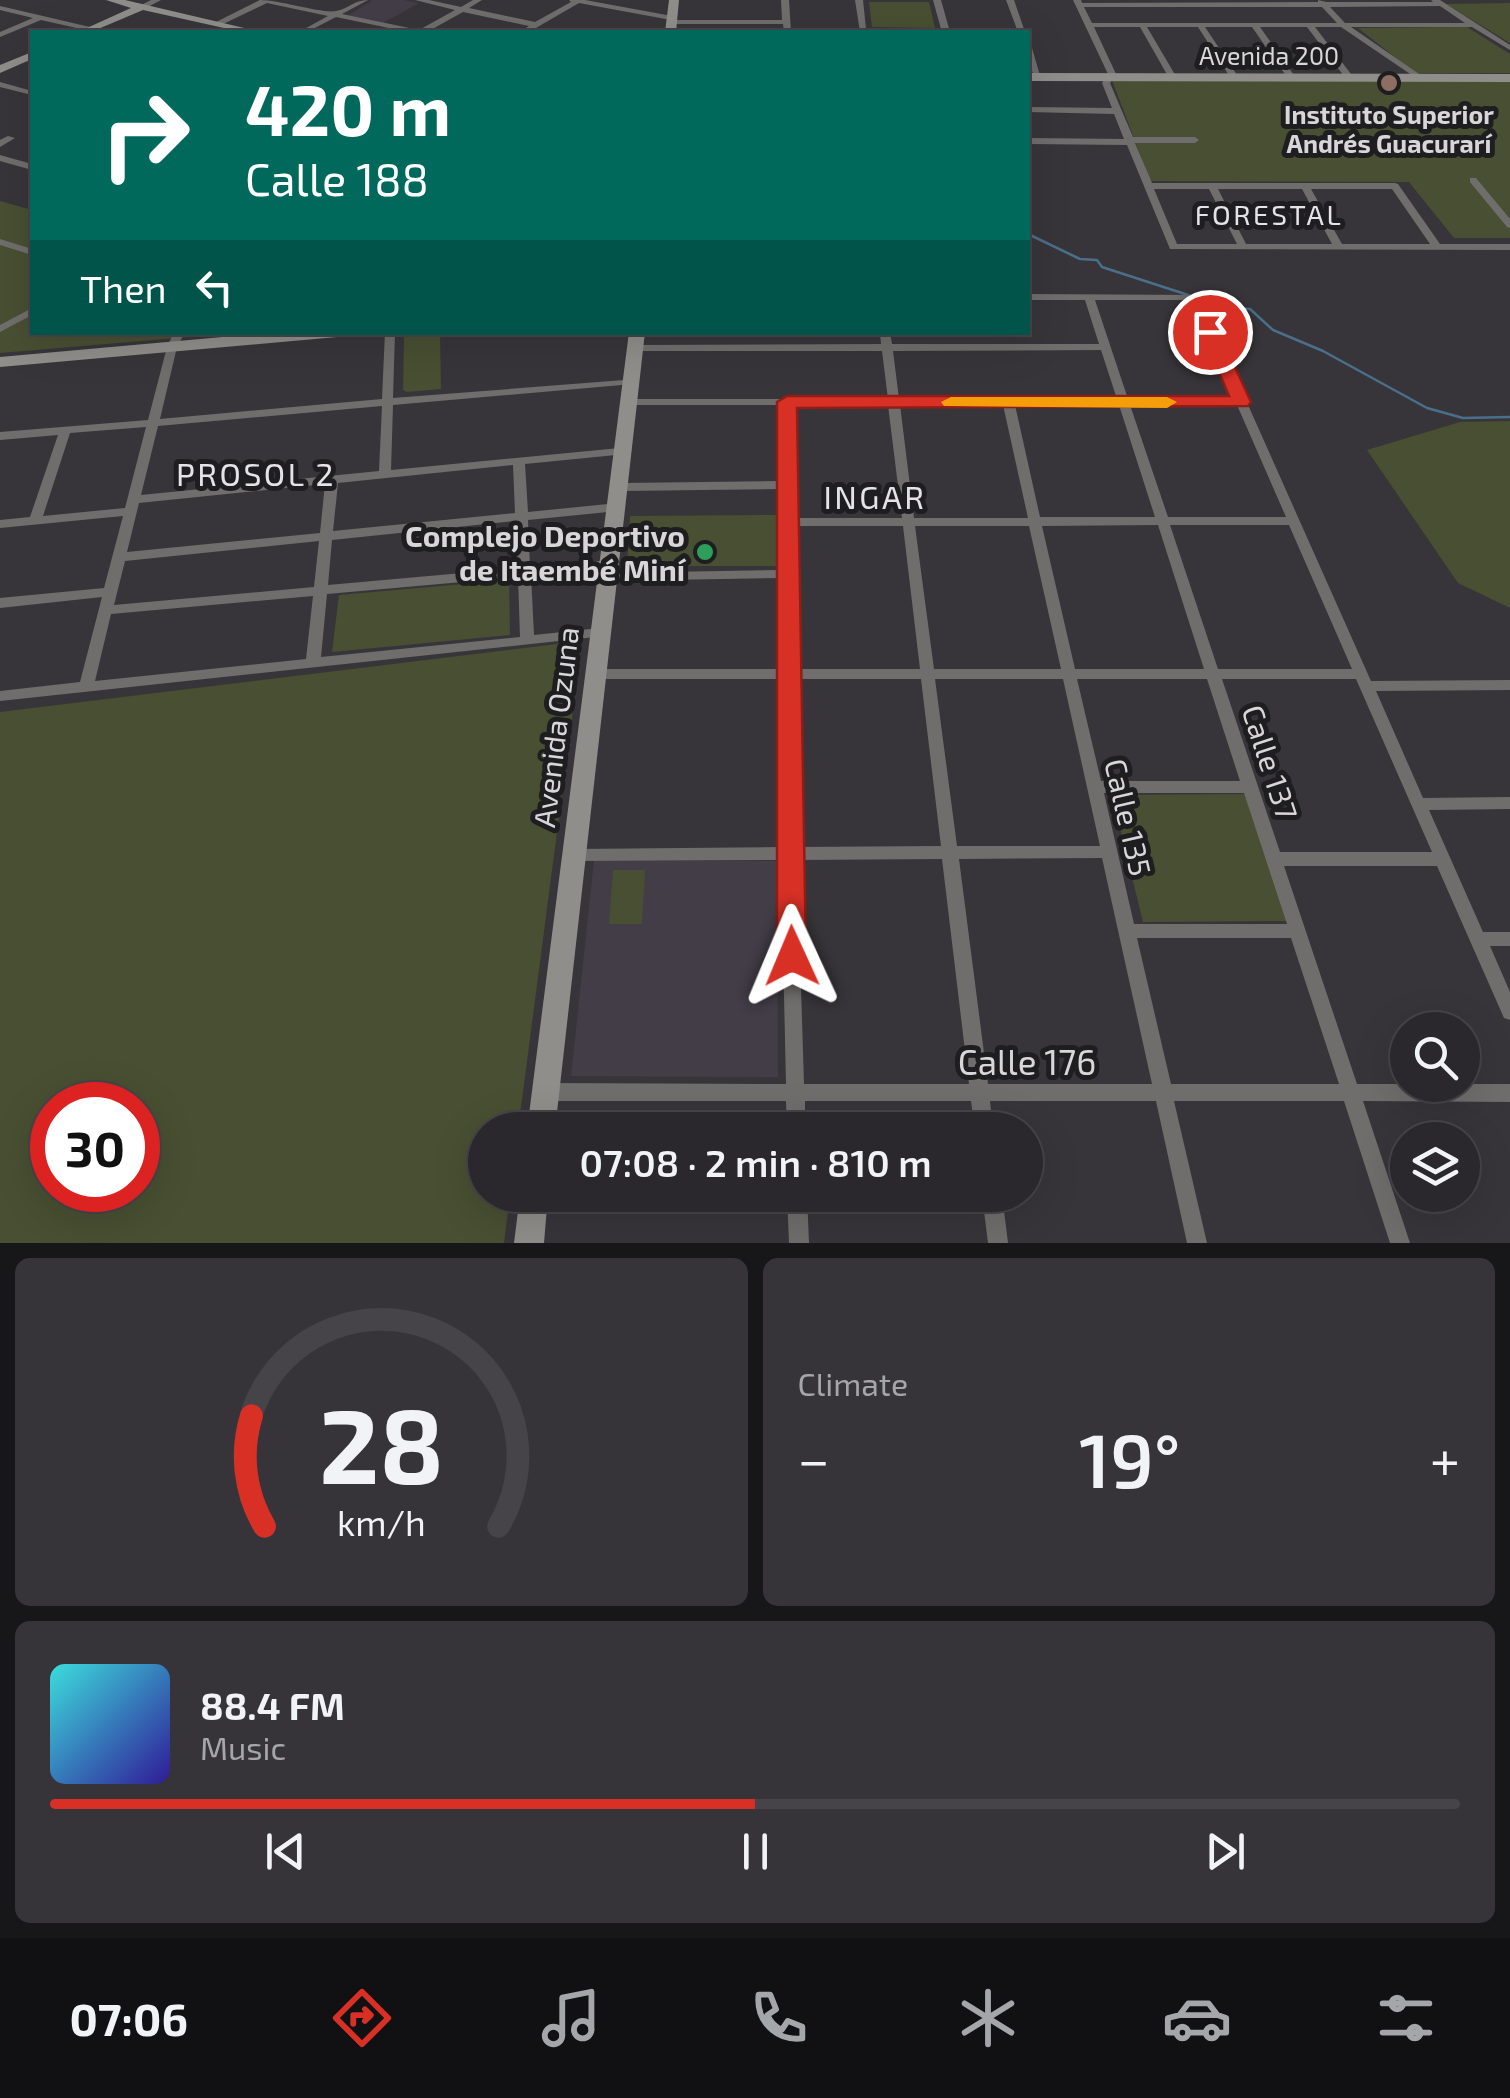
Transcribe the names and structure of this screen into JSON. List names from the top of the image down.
{
  "streets": {
    "main road": ["Avenida 200", "Avenida Ozuna"],
    "street": ["Calle 137", "Calle 135", "Calle 176"]
  },
  "crossings": [
    ["Avenida Ozuna", "Calle 176"],
    ["Calle 137", "Calle 176"],
    ["Calle 135", "Calle 176"]
  ],
  "districts": ["FORESTAL", "PROSOL 2", "INGAR"],
  "places": ["Instituto Superior Andrés Guacurarí", "Complejo Deportivo de Itaembé Miní"],
  "page": {
    "turn": ["420 m", "Calle 188"],
    "then": "Then",
    "limit": "30",
    "trip": "07:08 · 2 min · 810 m",
    "tile": "Climate",
    "heat": ["−", "19°", "+"],
    "song": ["88.4 FM", "Music"],
    "tabs": "07:06",
    "gauge": ["28", "km/h"]
  }
}
